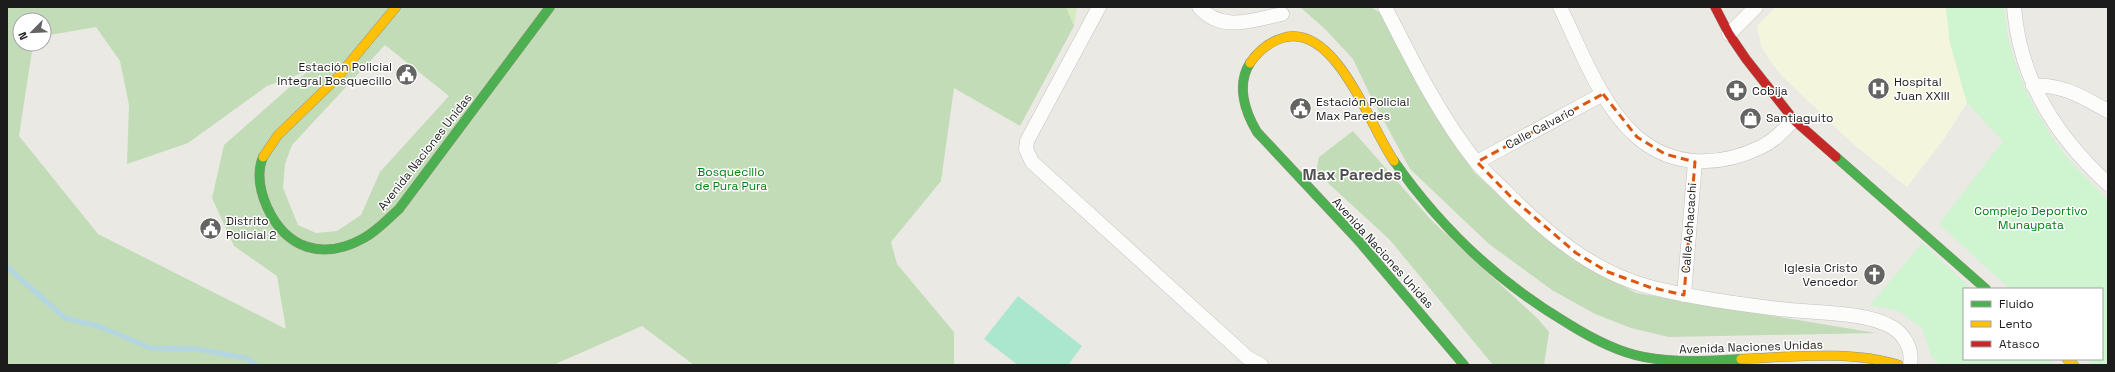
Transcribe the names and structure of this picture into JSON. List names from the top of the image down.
{
  "streets": {
    "street": ["Calle Calvario", "Avenida Naciones Unidas", "Calle Achacachi"]
  },
  "districts": ["Max Paredes"],
  "parks": ["Bosquecillo de Pura Pura", "Complejo Deportivo Munaypata"],
  "places": {
    "public building": ["Estación Policial Integral Bosquecillo", "Estación Policial Max Paredes", "Distrito Policial 2"],
    "hospital": ["Hospital Juan XXIII"],
    "pharmacy": ["Cobija"],
    "shop": ["Santiaguito"],
    "church": ["Iglesia Cristo Vencedor"]
  },
  "legend": ["Fluido", "Lento", "Atasco"],
  "north": "bottom left"
}
